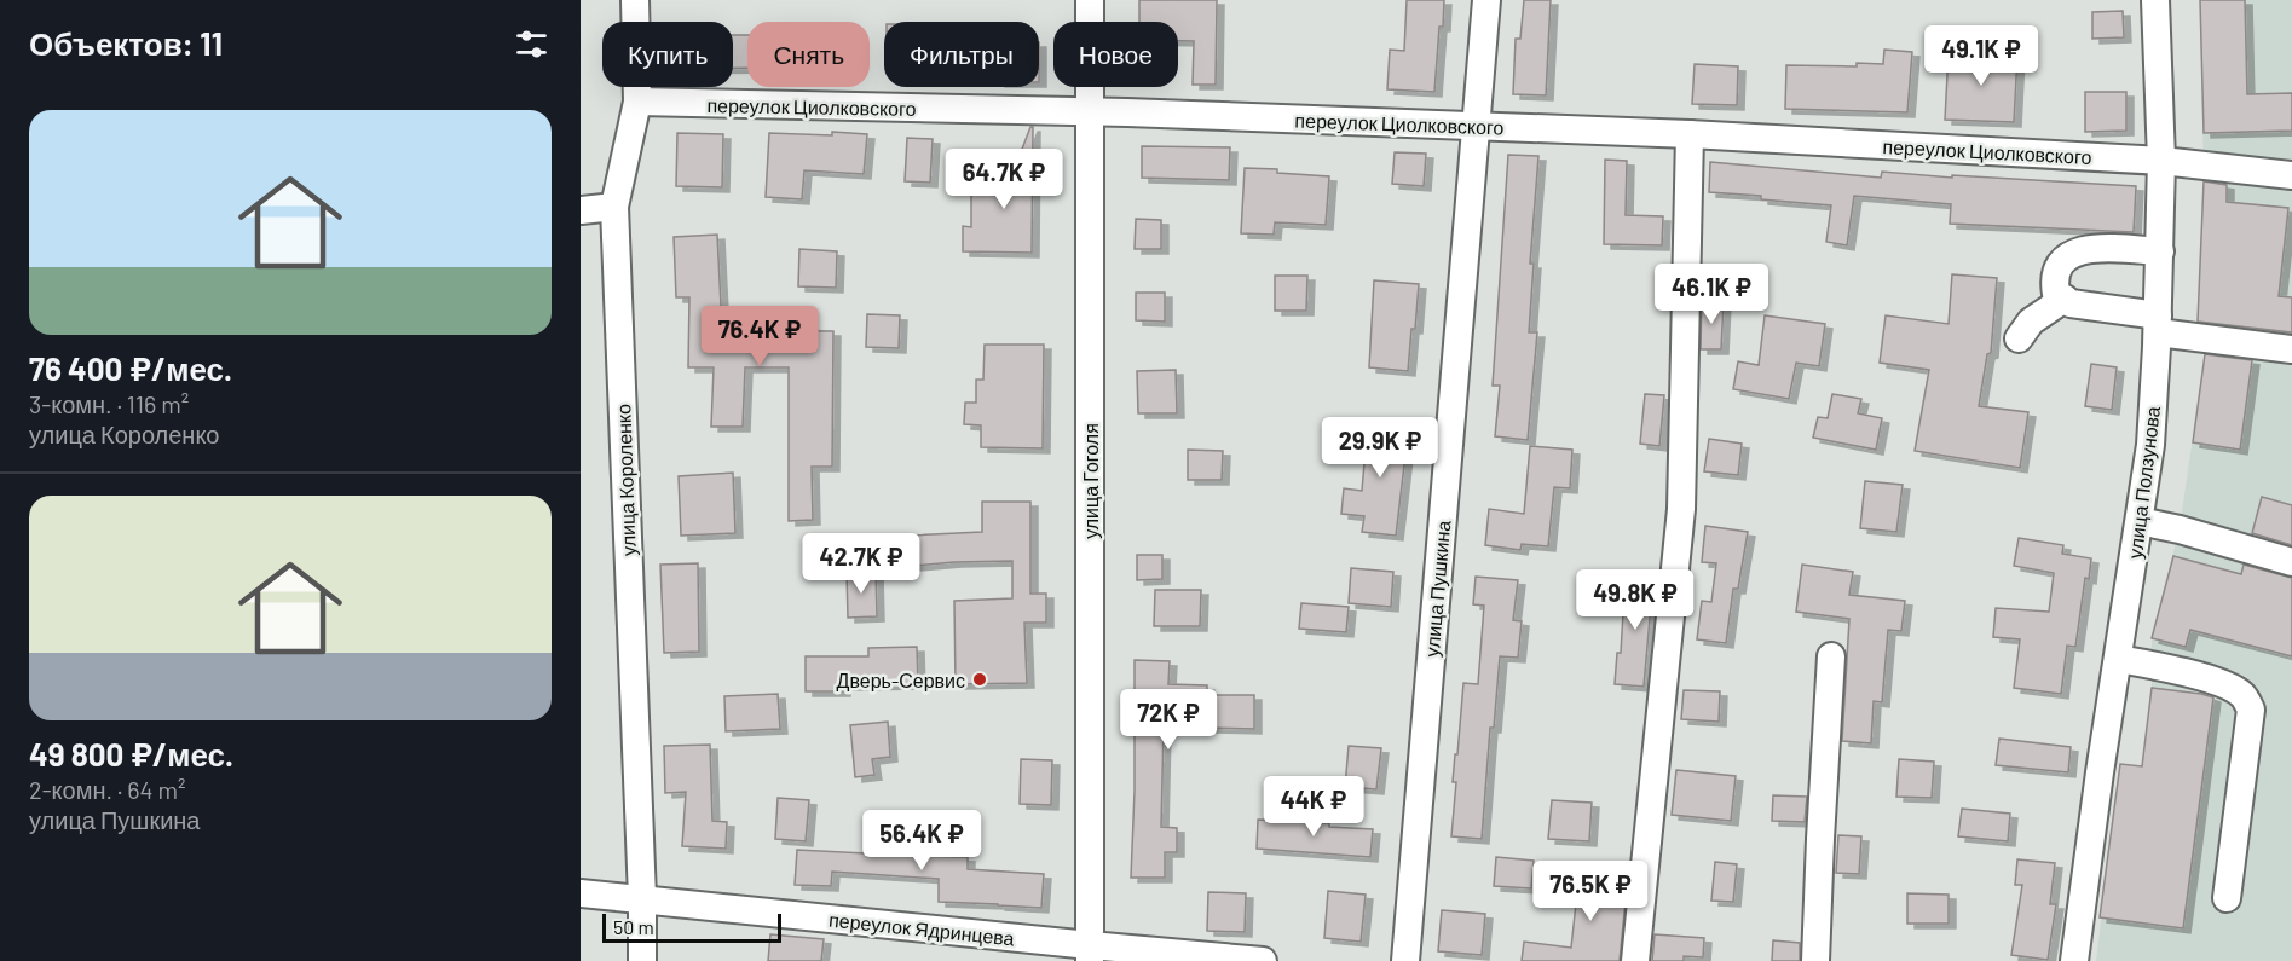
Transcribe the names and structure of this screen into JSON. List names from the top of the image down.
{
  "streets": {
    "street": [
      "переулок Циолковского",
      "улица Короленко",
      "улица Гоголя",
      "улица Ползунова",
      "улица Пушкина",
      "переулок Ядринцева"
    ]
  },
  "crossings": [
    ["переулок Циолковского", "улица Короленко"],
    ["переулок Циолковского", "улица Гоголя"],
    ["переулок Циолковского", "улица Ползунова"],
    ["переулок Циолковского", "улица Пушкина"],
    ["улица Короленко", "переулок Ядринцева"],
    ["улица Гоголя", "переулок Ядринцева"]
  ],
  "places": ["Дверь-Сервис"],
  "scale_bar": "50 m",
  "page": {
    "heading": "Объектов: 11",
    "chip": [
      "Купить",
      "Снять",
      "Фильтры",
      "Новое"
    ],
    "price": [
      "49.1K ₽",
      "64.7K ₽",
      "46.1K ₽",
      "76.4K ₽",
      "29.9K ₽",
      "42.7K ₽",
      "49.8K ₽",
      "72K ₽",
      "44K ₽",
      "56.4K ₽",
      "76.5K ₽"
    ],
    "list": [
      {
        "name": "76 400 ₽/мес.",
        "note": "3-комн. · 116 m² · улица Короленко"
      },
      {
        "name": "49 800 ₽/мес.",
        "note": "2-комн. · 64 m² · улица Пушкина"
      }
    ],
    "scale": "50 m"
  }
}
